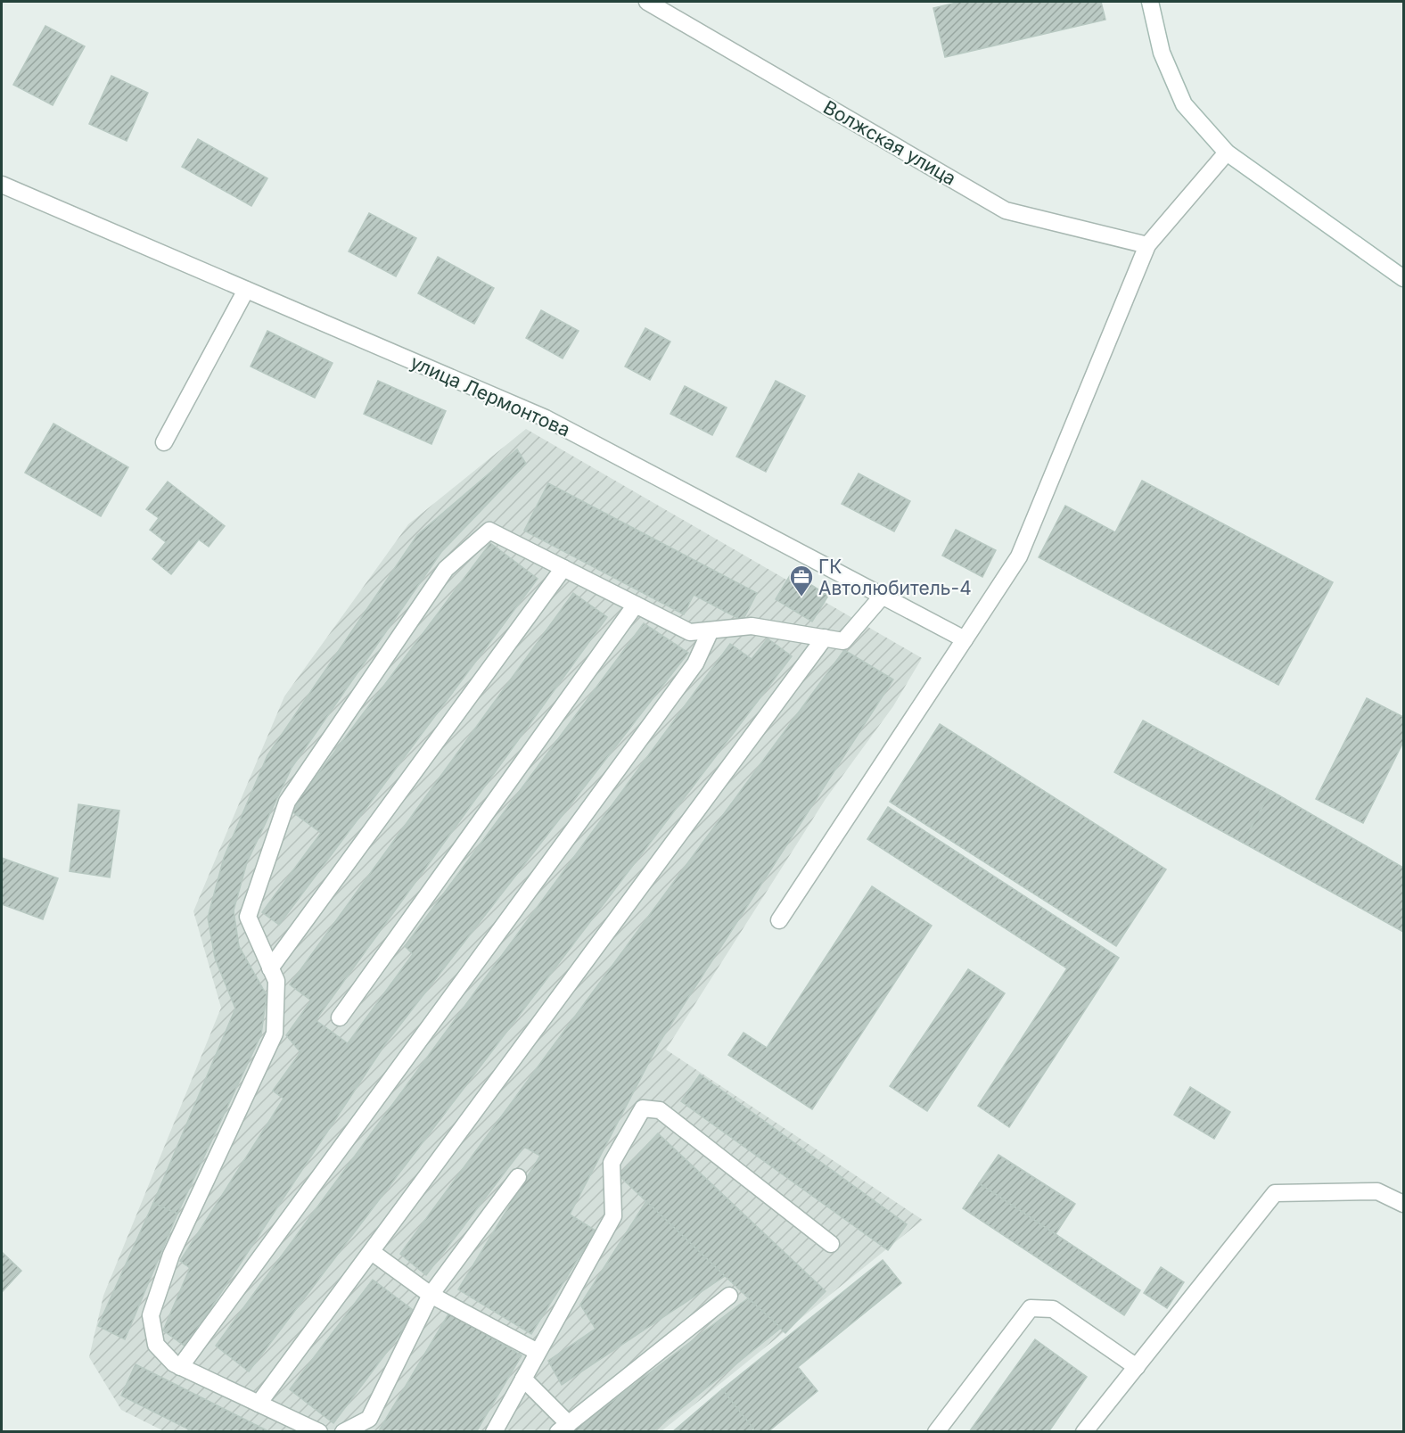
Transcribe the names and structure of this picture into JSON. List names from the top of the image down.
{
  "streets": {
    "street": ["Волжская улица", "улица Лермонтова"]
  },
  "places": {
    "office": ["ГК Автолюбитель-4"]
  }
}
